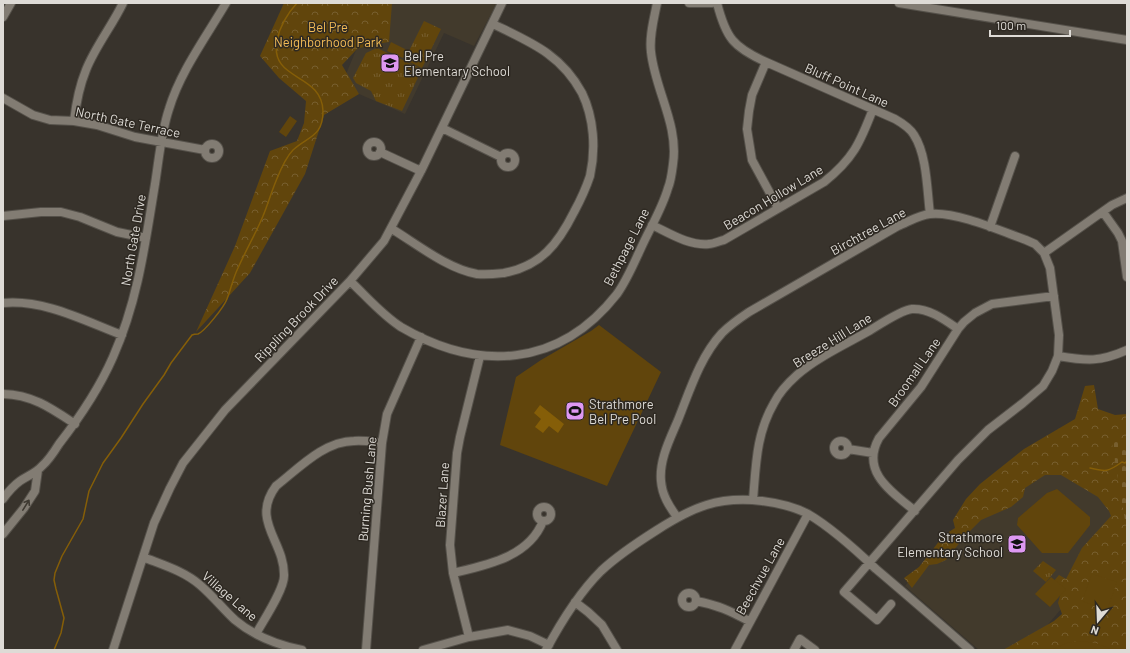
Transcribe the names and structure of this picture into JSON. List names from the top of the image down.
{
  "streets": {
    "street": [
      "Bluff Point Lane",
      "North Gate Terrace",
      "Beacon Hollow Lane",
      "Birchtree Lane",
      "North Gate Drive",
      "Bethpage Lane",
      "Rippling Brook Drive",
      "Breeze Hill Lane",
      "Broomall Lane",
      "Burning Bush Lane",
      "Blazer Lane",
      "Beechvue Lane",
      "Village Lane"
    ]
  },
  "crossings": [
    ["Bluff Point Lane", "Beacon Hollow Lane"],
    ["Bluff Point Lane", "Birchtree Lane"],
    ["North Gate Terrace", "North Gate Drive"],
    ["Beacon Hollow Lane", "Bethpage Lane"],
    ["Bethpage Lane", "Rippling Brook Drive"],
    ["Bethpage Lane", "Burning Bush Lane"],
    ["Bethpage Lane", "Blazer Lane"],
    ["Rippling Brook Drive", "Village Lane"],
    ["Breeze Hill Lane", "Broomall Lane"]
  ],
  "parks": ["Bel Pre Neighborhood Park"],
  "places": {
    "school or university": ["Bel Pre Elementary School", "Strathmore Elementary School"],
    "sports": ["Strathmore Bel Pre Pool"]
  },
  "scale_bar": "100 m",
  "north": "bottom"
}
